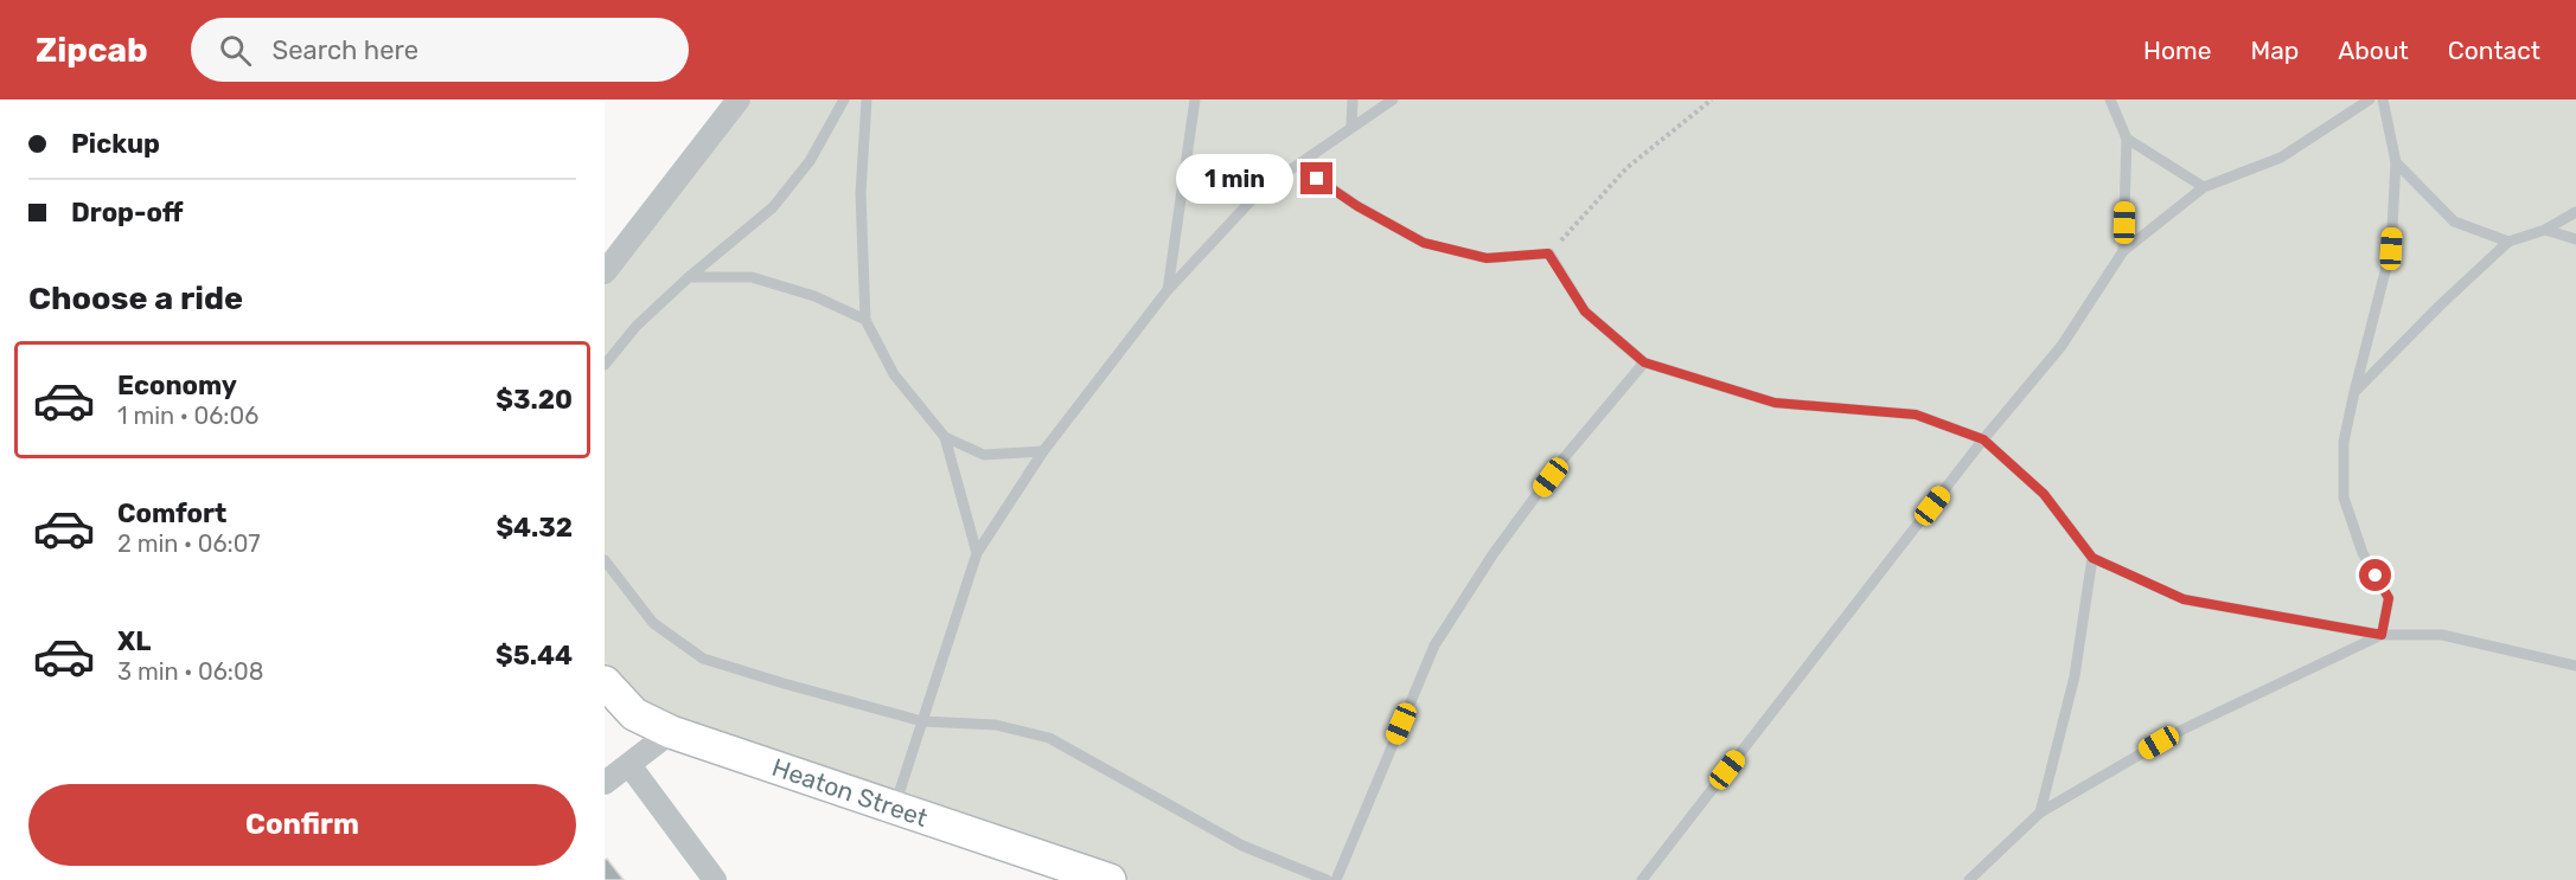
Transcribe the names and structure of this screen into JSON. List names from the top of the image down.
{
  "streets": {
    "street": ["Heaton Street"]
  },
  "page": {
    "header": "Zipcab",
    "search": "Search here",
    "nav": [
      "Home",
      "Map",
      "About",
      "Contact"
    ],
    "banner": ["Pickup", "Drop-off"],
    "bubble": "1 min",
    "heading": "Choose a ride",
    "list": [
      {
        "name": "Economy",
        "note": "1 min · 06:06",
        "value": "$3.20"
      },
      {
        "name": "Comfort",
        "note": "2 min · 06:07",
        "value": "$4.32"
      },
      {
        "name": "XL",
        "note": "3 min · 06:08",
        "value": "$5.44"
      }
    ],
    "buttons": "Confirm"
  }
}
